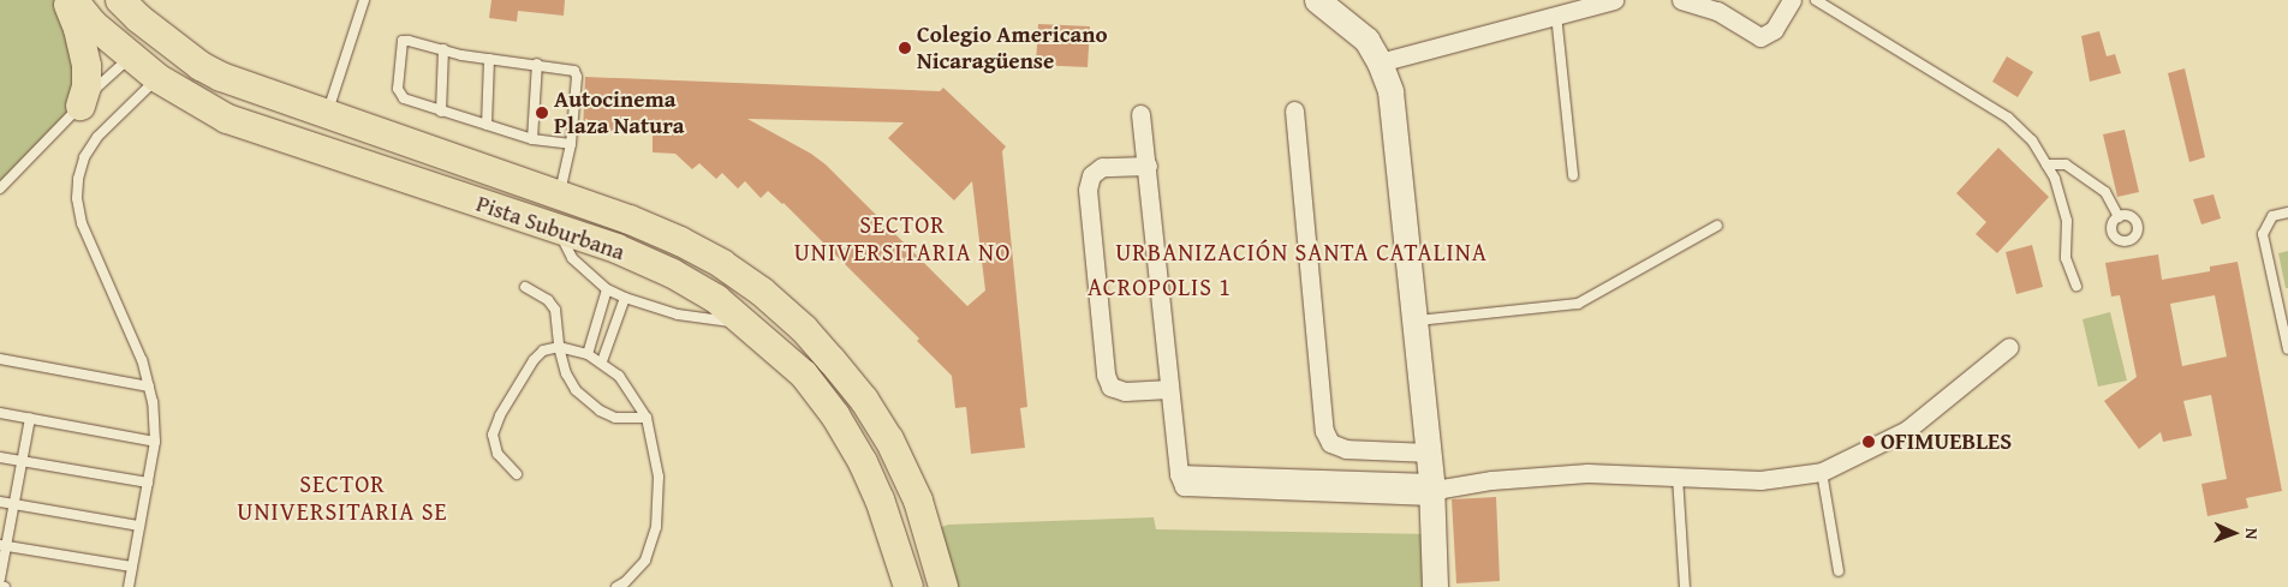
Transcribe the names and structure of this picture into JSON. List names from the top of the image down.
{
  "streets": {
    "main road": ["Pista Suburbana"]
  },
  "districts": [
    "SECTOR UNIVERSITARIA NO",
    "URBANIZACIÓN SANTA CATALINA",
    "ACROPOLIS 1",
    "SECTOR UNIVERSITARIA SE"
  ],
  "places": ["Colegio Americano Nicaragüense", "Autocinema Plaza Natura", "OFIMUEBLES"],
  "north": "right"
}
